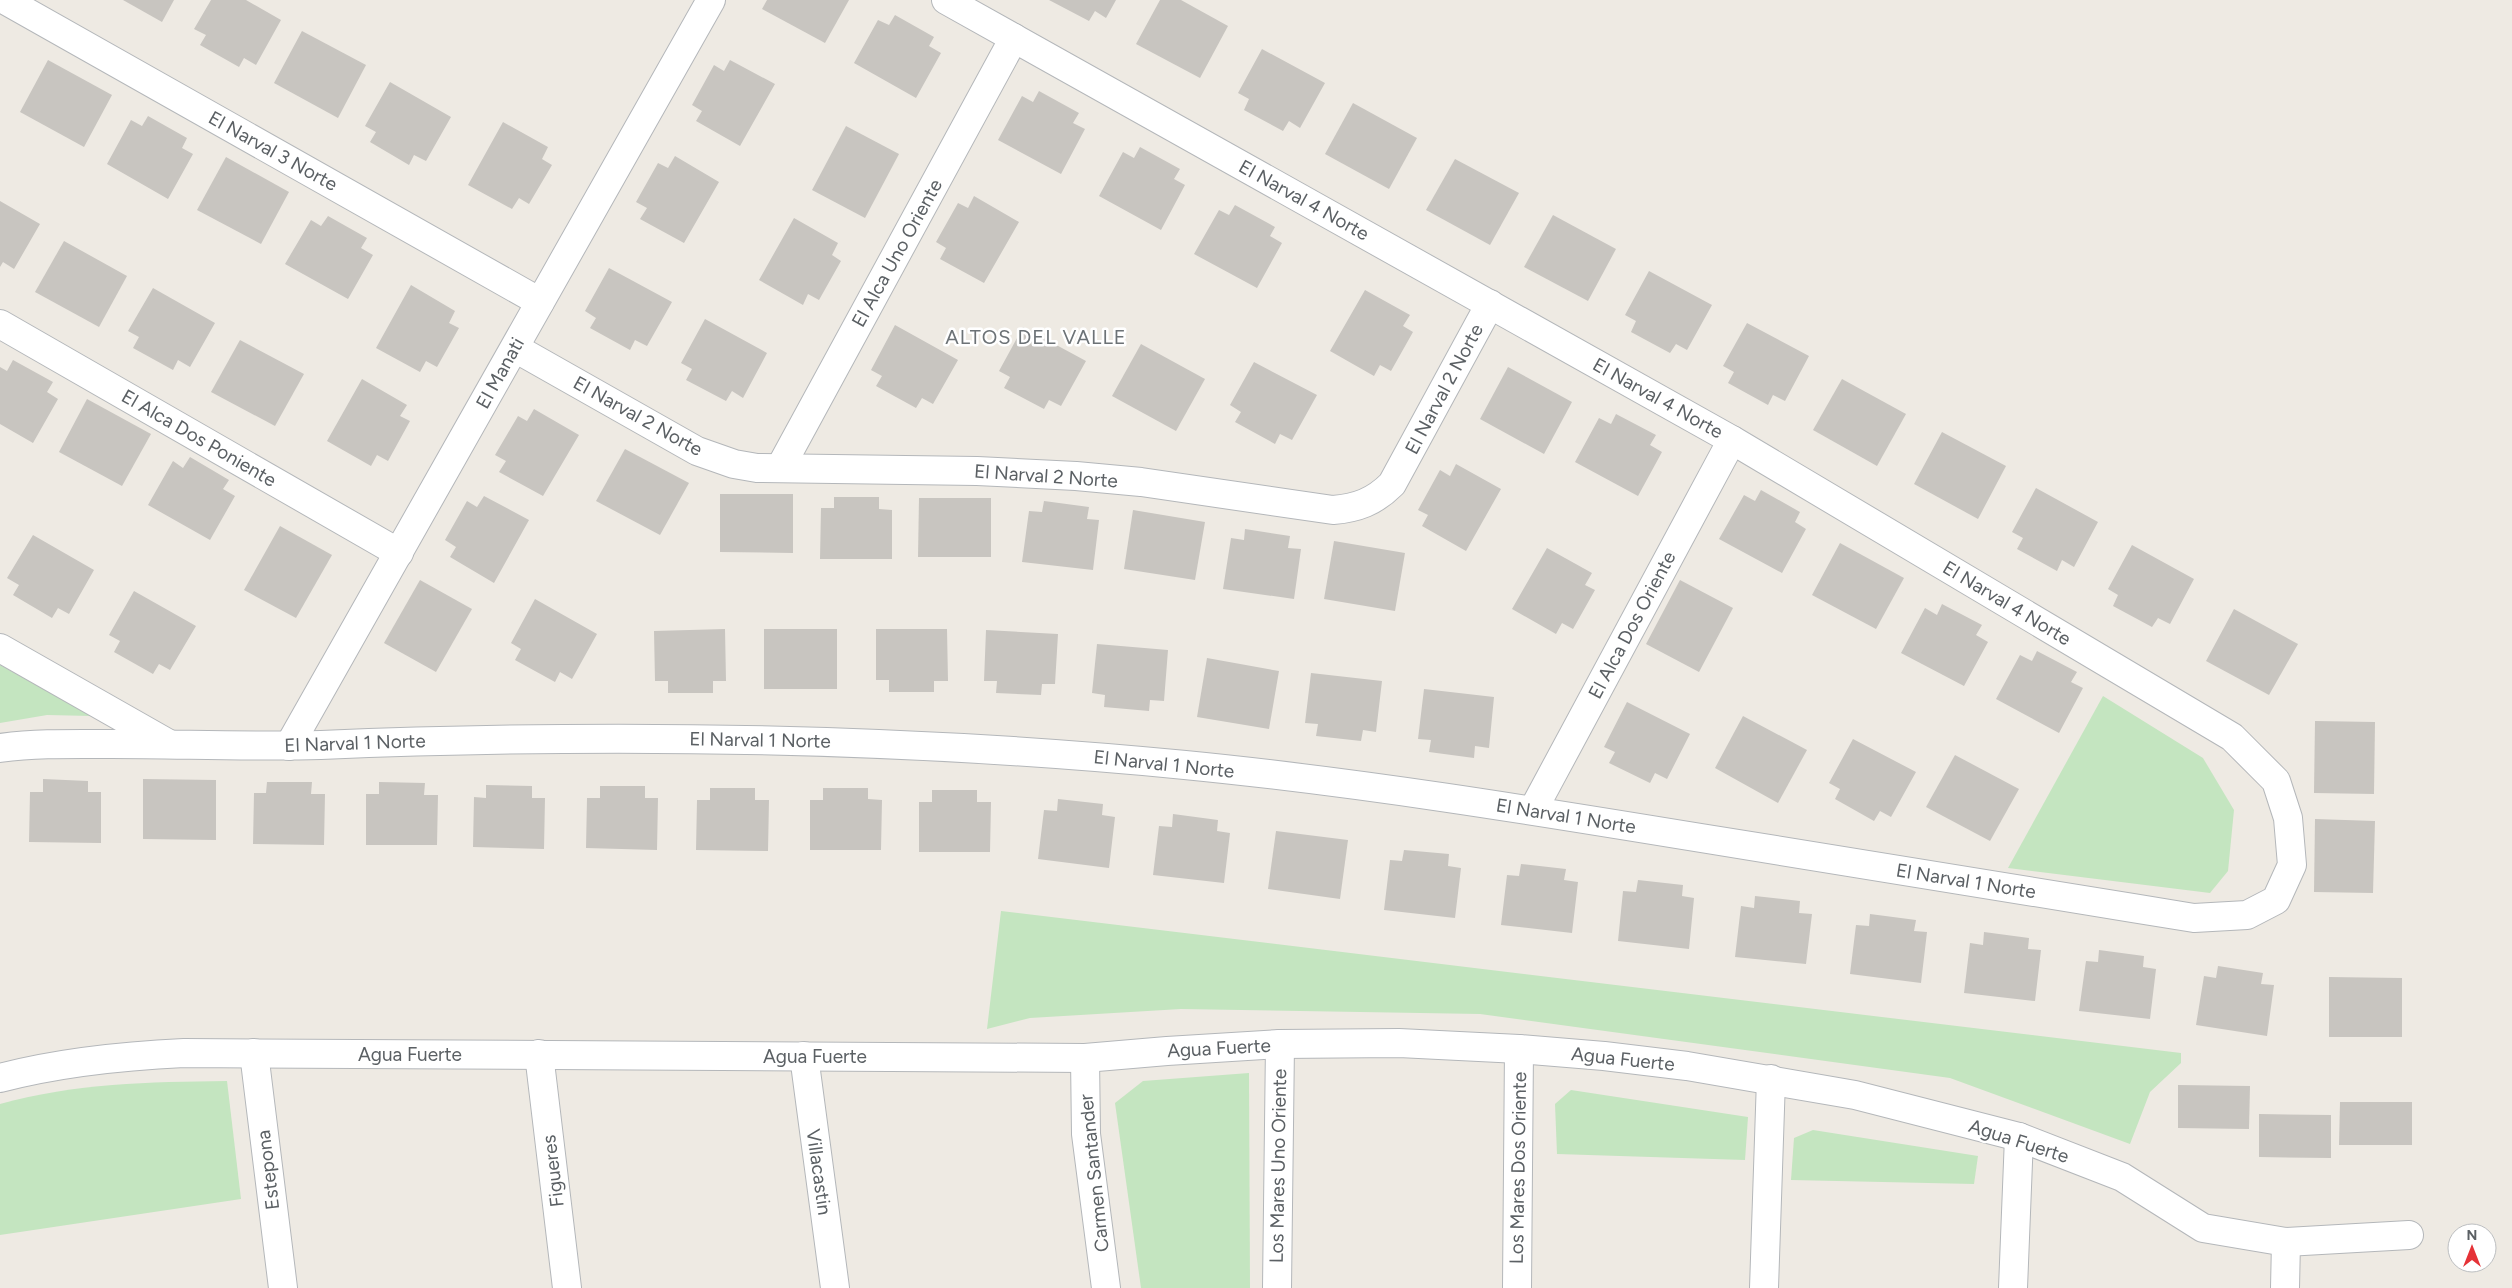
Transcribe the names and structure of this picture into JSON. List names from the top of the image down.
{
  "streets": {
    "street": [
      "El Narval 3 Norte",
      "El Narval 4 Norte",
      "El Alca Uno Oriente",
      "El Manati",
      "El Narval 2 Norte",
      "El Alca Dos Poniente",
      "El Alca Dos Oriente",
      "El Narval 1 Norte",
      "Agua Fuerte",
      "Los Mares Uno Oriente",
      "Los Mares Dos Oriente",
      "Estepona",
      "Figueres",
      "Villacastin",
      "Carmen Santander"
    ]
  },
  "crossings": [
    ["El Narval 3 Norte", "El Manati"],
    ["El Narval 4 Norte", "El Alca Uno Oriente"],
    ["El Narval 4 Norte", "El Narval 2 Norte"],
    ["El Narval 4 Norte", "El Alca Dos Oriente"],
    ["El Narval 4 Norte", "El Narval 1 Norte"],
    ["El Alca Uno Oriente", "El Narval 2 Norte"],
    ["El Manati", "El Narval 2 Norte"],
    ["El Manati", "El Alca Dos Poniente"],
    ["El Manati", "El Narval 1 Norte"],
    ["El Alca Dos Oriente", "El Narval 1 Norte"],
    ["Agua Fuerte", "Los Mares Uno Oriente"],
    ["Agua Fuerte", "Los Mares Dos Oriente"],
    ["Agua Fuerte", "Estepona"],
    ["Agua Fuerte", "Figueres"],
    ["Agua Fuerte", "Villacastin"],
    ["Agua Fuerte", "Carmen Santander"]
  ],
  "districts": ["ALTOS DEL VALLE"],
  "north": "top"
}
